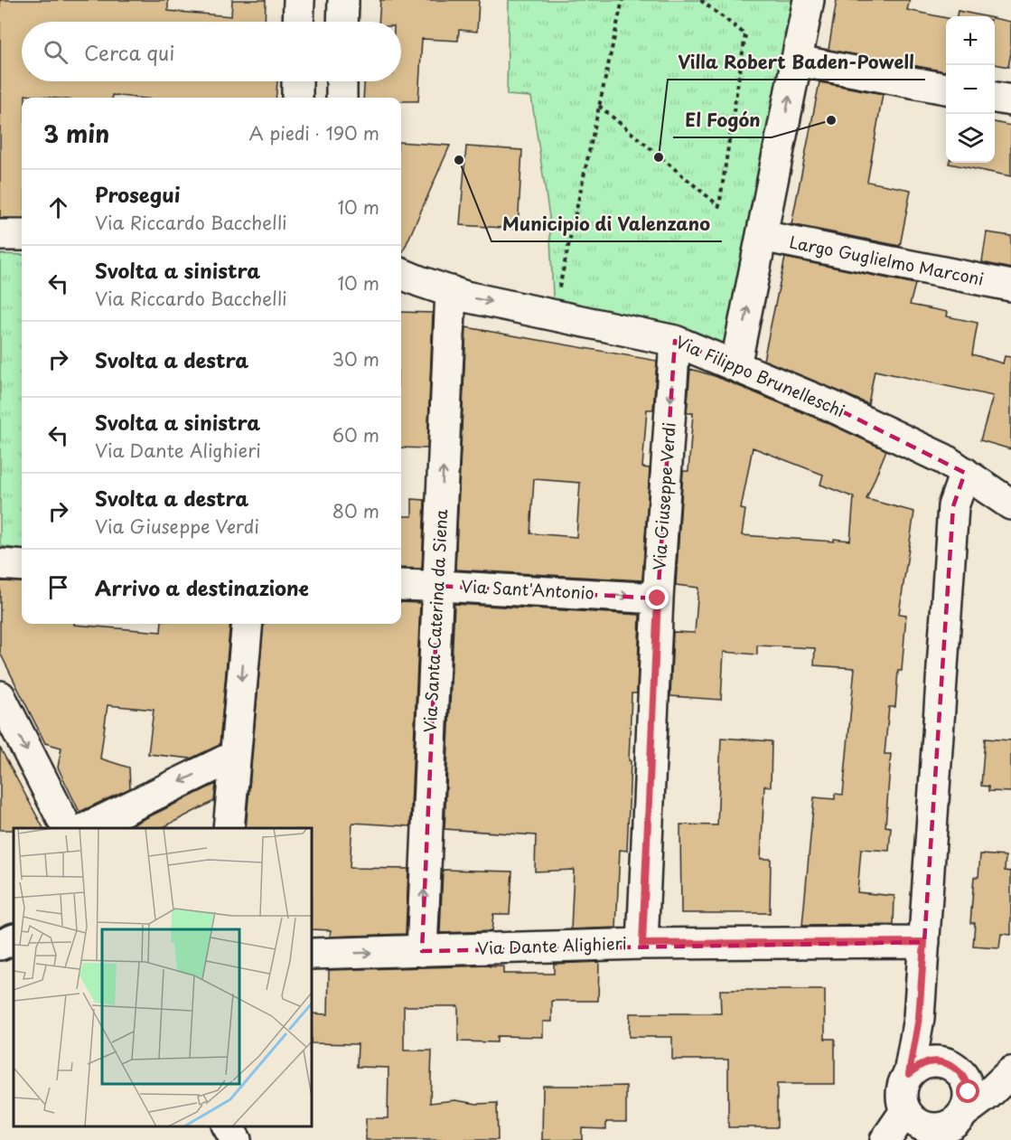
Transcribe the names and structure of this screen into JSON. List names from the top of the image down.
{
  "streets": {
    "street": [
      "Largo Guglielmo Marconi",
      "Via Filippo Brunelleschi",
      "Via Giuseppe Verdi",
      "Via Sant'Antonio",
      "Via Santa Caterina da Siena",
      "Via Dante Alighieri"
    ]
  },
  "crossings": [
    ["Via Filippo Brunelleschi", "Via Giuseppe Verdi"],
    ["Via Filippo Brunelleschi", "Via Santa Caterina da Siena"],
    ["Via Giuseppe Verdi", "Via Sant'Antonio"],
    ["Via Giuseppe Verdi", "Via Dante Alighieri"],
    ["Via Sant'Antonio", "Via Santa Caterina da Siena"],
    ["Via Santa Caterina da Siena", "Via Dante Alighieri"]
  ],
  "one_way": ["Via Giuseppe Verdi", "Via Sant'Antonio"],
  "places": ["El Fogón", "Villa Robert Baden-Powell", "Municipio di Valenzano"],
  "page": {
    "map_buttons": ["+", "−"],
    "search": "Cerca qui",
    "heading": ["3 min", "A piedi · 190 m"],
    "list": [
      ["Prosegui", "Via Riccardo Bacchelli", "10 m"],
      ["Svolta a sinistra", "Via Riccardo Bacchelli", "10 m"],
      ["Svolta a destra", "30 m"],
      ["Svolta a sinistra", "Via Dante Alighieri", "60 m"],
      ["Svolta a destra", "Via Giuseppe Verdi", "80 m"],
      "Arrivo a destinazione"
    ]
  }
}
